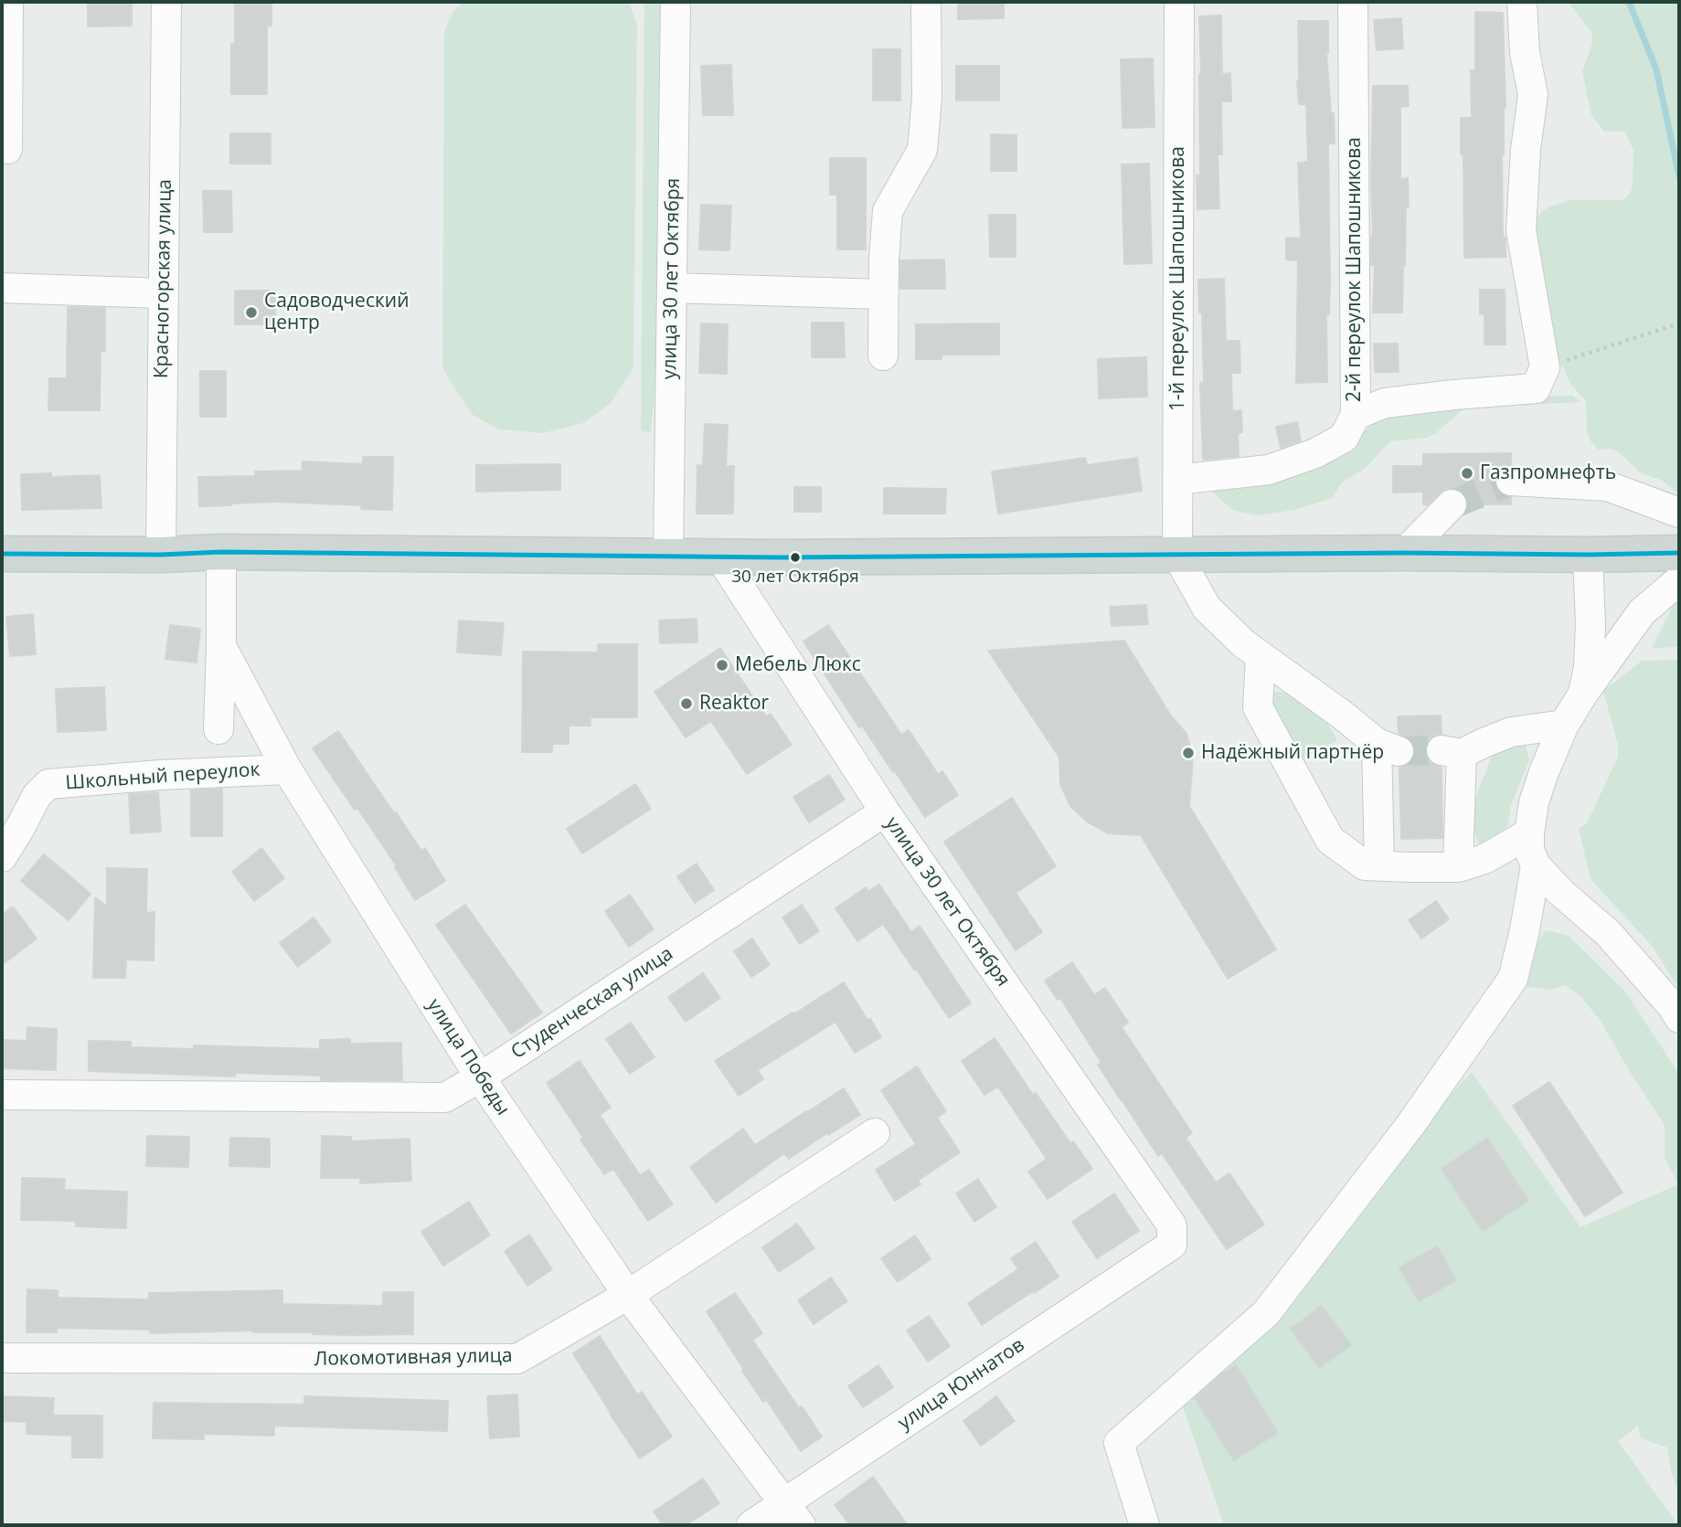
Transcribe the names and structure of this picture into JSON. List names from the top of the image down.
{
  "streets": {
    "street": [
      "2-й переулок Шапошникова",
      "Красногорская улица",
      "улица 30 лет Октября",
      "1-й переулок Шапошникова",
      "Школьный переулок",
      "Студенческая улица",
      "улица Победы",
      "Локомотивная улица",
      "улица Юннатов"
    ]
  },
  "crossings": [
    ["2-й переулок Шапошникова", "1-й переулок Шапошникова"],
    ["улица 30 лет Октября", "Студенческая улица"],
    ["улица 30 лет Октября", "улица Юннатов"],
    ["Школьный переулок", "улица Победы"],
    ["Студенческая улица", "улица Победы"],
    ["улица Победы", "Локомотивная улица"],
    ["улица Победы", "улица Юннатов"]
  ],
  "places": [
    "Садоводческий центр",
    "Газпромнефть",
    "30 лет Октября",
    "Мебель Люкс",
    "Reaktor",
    "Надёжный партнёр"
  ]
}
